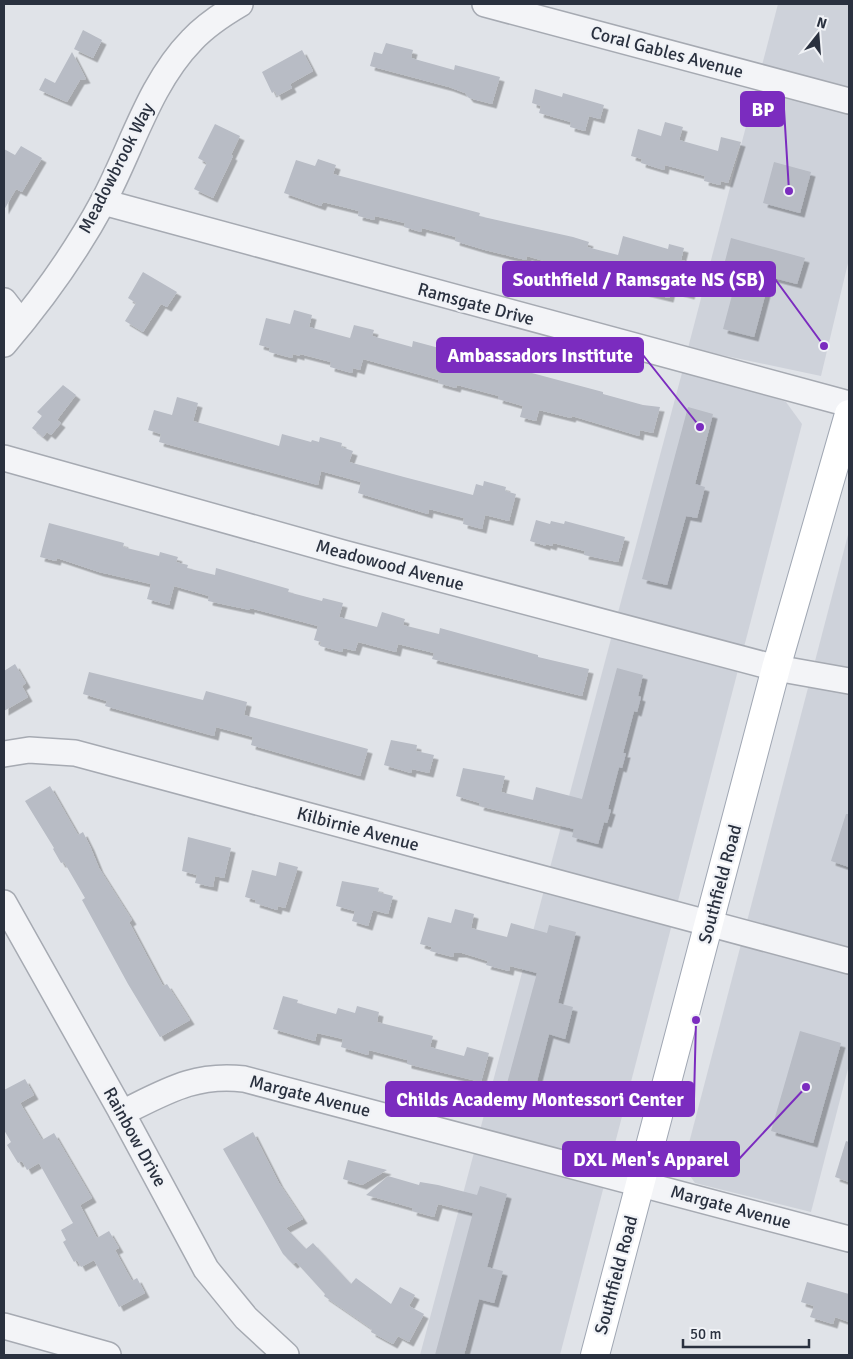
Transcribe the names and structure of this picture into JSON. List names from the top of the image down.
{
  "streets": {
    "main road": ["Southfield Road"],
    "street": [
      "Coral Gables Avenue",
      "Meadowbrook Way",
      "Ramsgate Drive",
      "Meadowood Avenue",
      "Kilbirnie Avenue",
      "Margate Avenue",
      "Rainbow Drive"
    ]
  },
  "crossings": [
    ["Meadowbrook Way", "Ramsgate Drive"],
    ["Meadowood Avenue", "Southfield Road"],
    ["Kilbirnie Avenue", "Southfield Road"],
    ["Southfield Road", "Margate Avenue"],
    ["Margate Avenue", "Rainbow Drive"]
  ],
  "places": [
    "BP",
    "Southfield / Ramsgate NS (SB)",
    "Ambassadors Institute",
    "Childs Academy Montessori Center",
    "DXL Men's Apparel"
  ],
  "scale_bar": "50 m",
  "north": "top"
}
